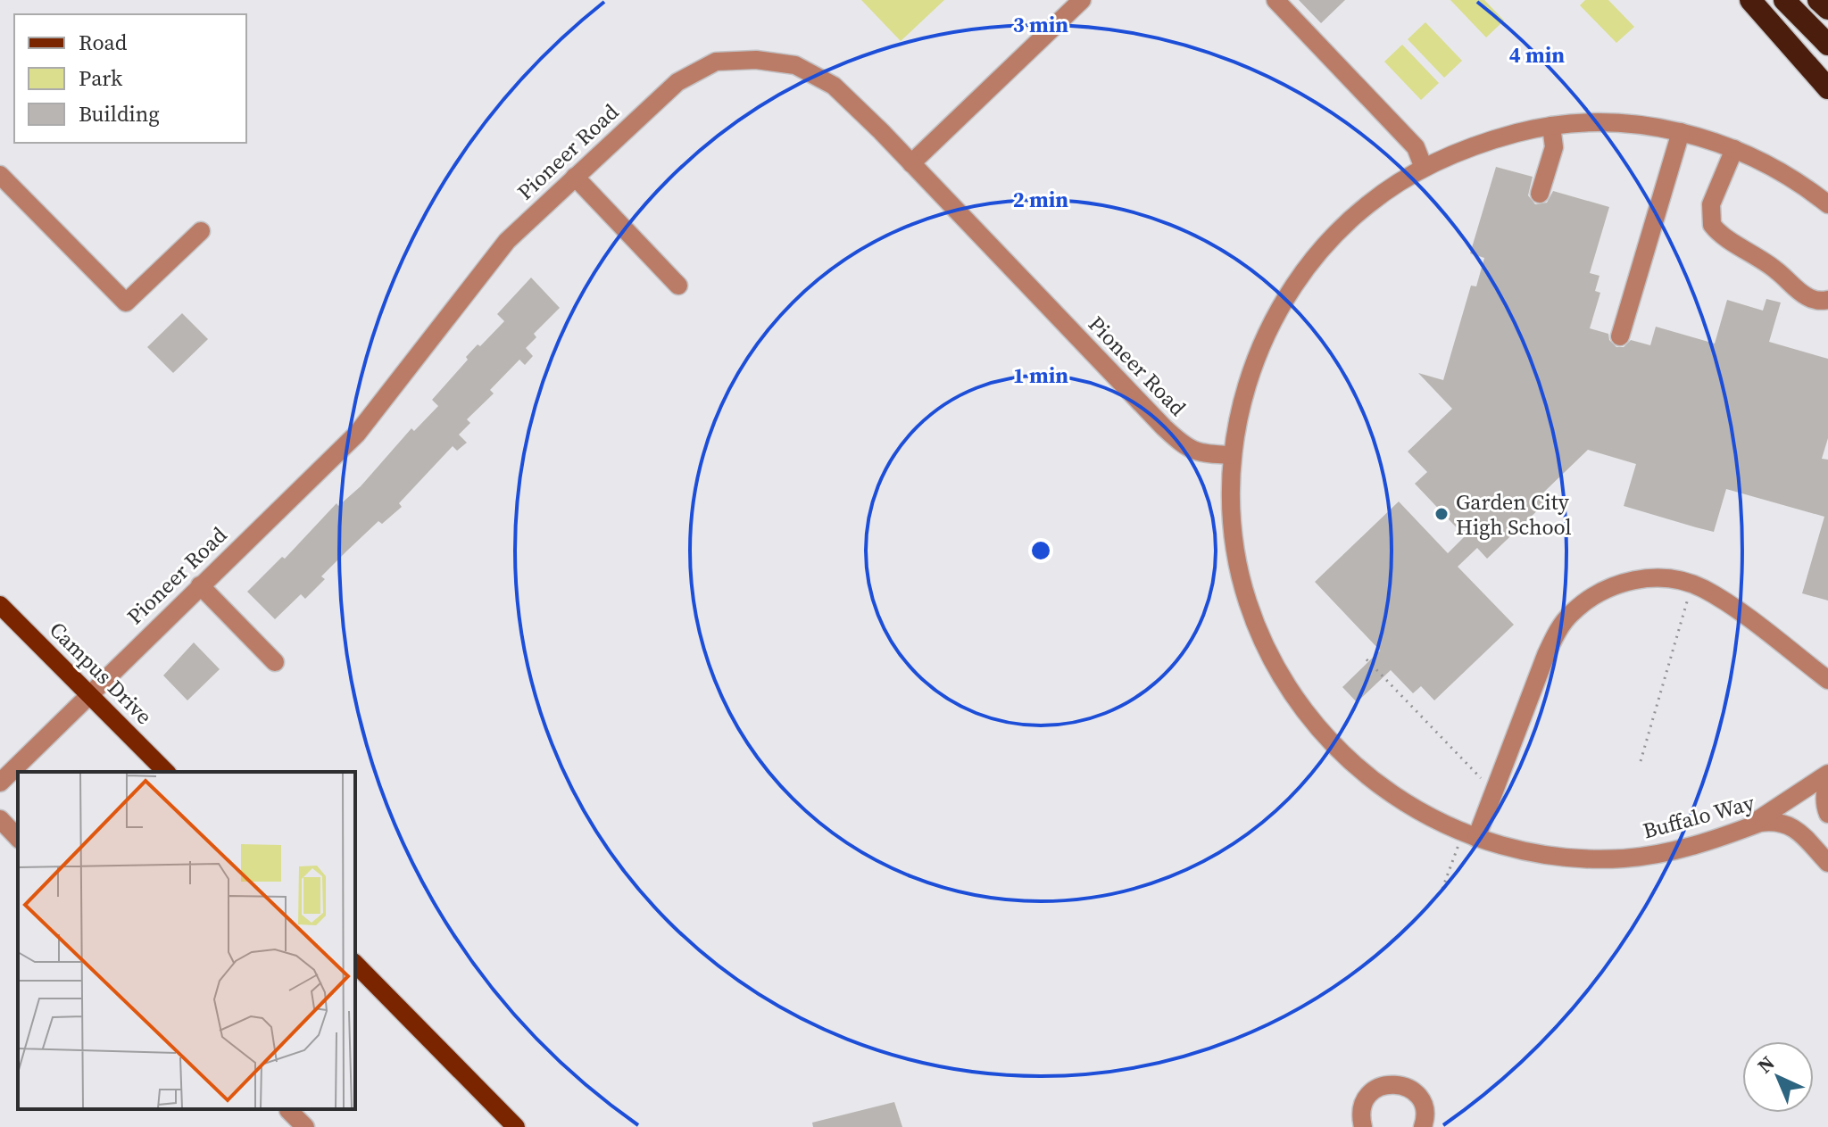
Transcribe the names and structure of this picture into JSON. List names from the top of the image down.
{
  "streets": {
    "main road": ["Campus Drive"],
    "street": ["Pioneer Road", "Buffalo Way"]
  },
  "crossings": [
    ["Pioneer Road", "Campus Drive"],
    ["Pioneer Road", "Buffalo Way"]
  ],
  "places": ["Garden City High School"],
  "legend": ["Road", "Park", "Building"],
  "north": "top left",
  "rings": [
    "3 min",
    "4 min",
    "2 min",
    "1 min"
  ]
}
